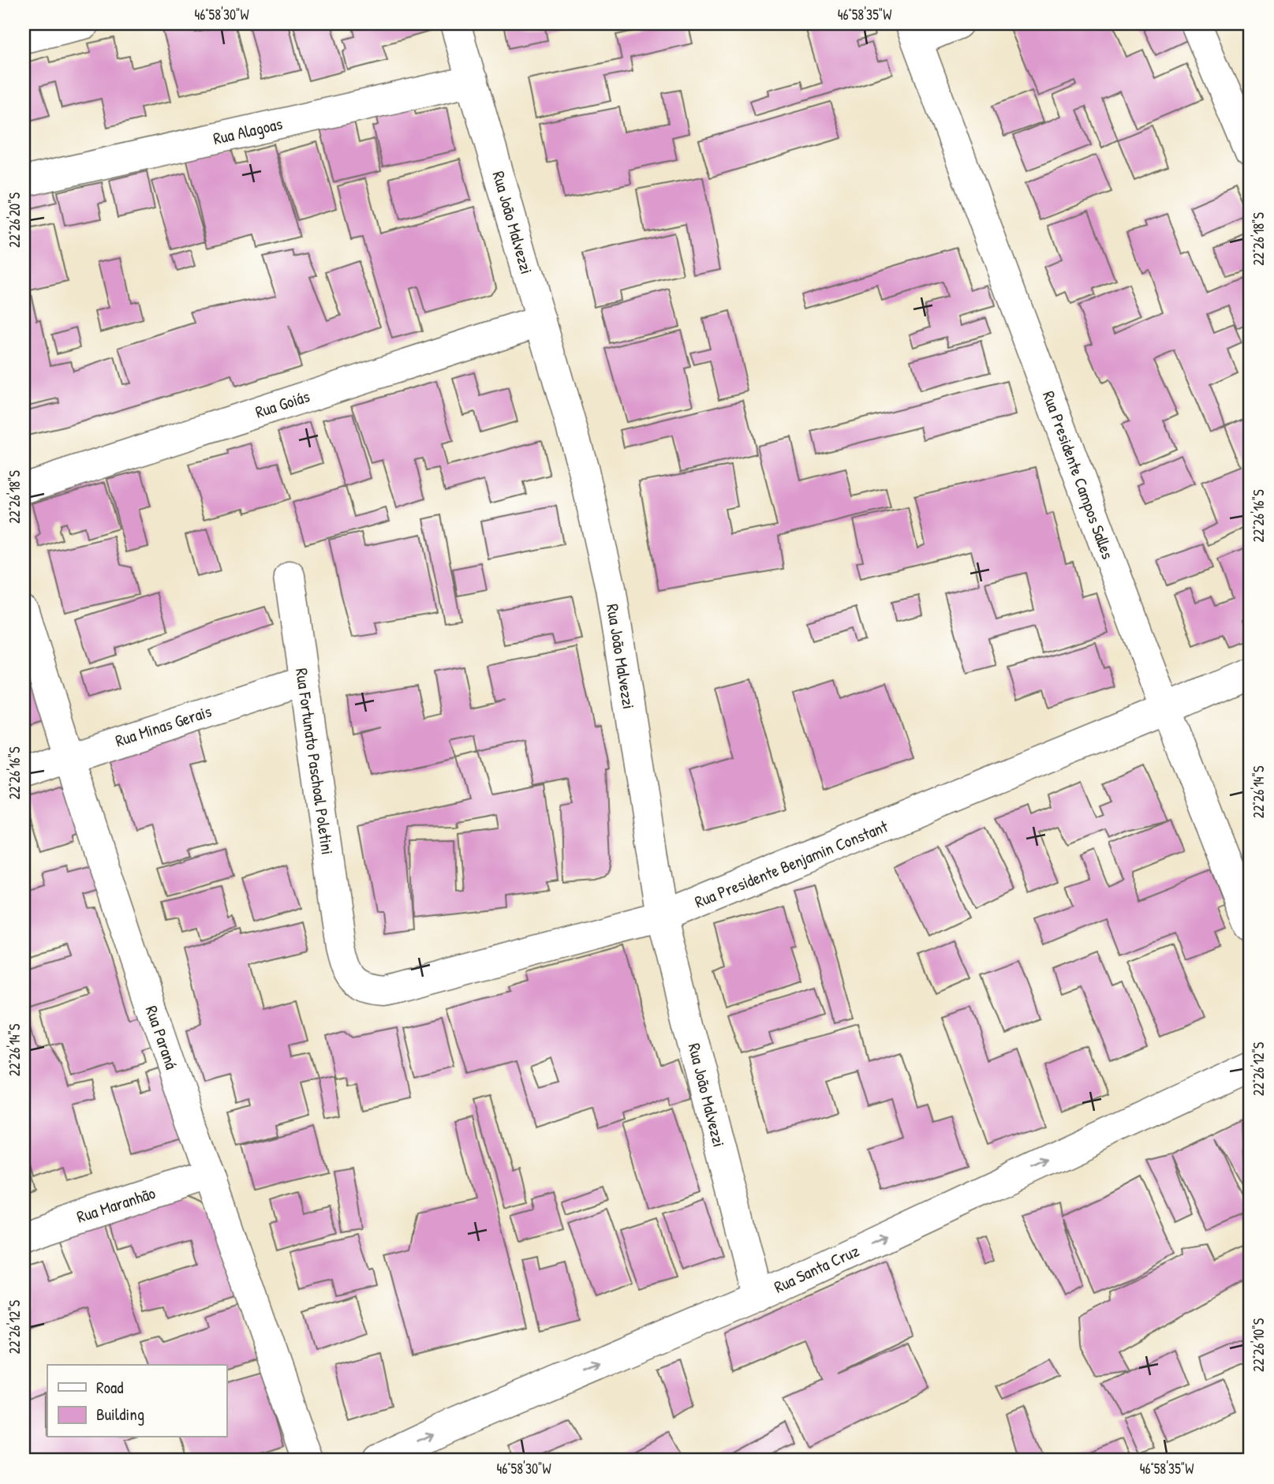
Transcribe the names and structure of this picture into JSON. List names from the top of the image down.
{
  "streets": {
    "street": [
      "Rua Alagoas",
      "Rua João Malvezzi",
      "Rua Goiás",
      "Rua Presidente Campos Salles",
      "Rua Minas Gerais",
      "Rua Fortunato Paschoal Poletini",
      "Rua Presidente Benjamin Constant",
      "Rua Paraná",
      "Rua Maranhão",
      "Rua Santa Cruz"
    ]
  },
  "crossings": [
    ["Rua Alagoas", "Rua João Malvezzi"],
    ["Rua João Malvezzi", "Rua Goiás"],
    ["Rua João Malvezzi", "Rua Presidente Benjamin Constant"],
    ["Rua João Malvezzi", "Rua Santa Cruz"],
    ["Rua Presidente Campos Salles", "Rua Presidente Benjamin Constant"],
    ["Rua Minas Gerais", "Rua Fortunato Paschoal Poletini"],
    ["Rua Minas Gerais", "Rua Paraná"],
    ["Rua Fortunato Paschoal Poletini", "Rua Presidente Benjamin Constant"],
    ["Rua Paraná", "Rua Maranhão"]
  ],
  "one_way": ["Rua Santa Cruz"],
  "legend": ["Road", "Building"],
  "coordinates": [
    "46°58'30\"W",
    "46°58'35\"W",
    "22°26'20\"S",
    "22°26'18\"S",
    "22°26'16\"S",
    "22°26'14\"S",
    "22°26'12\"S",
    "22°26'10\"S"
  ]
}
